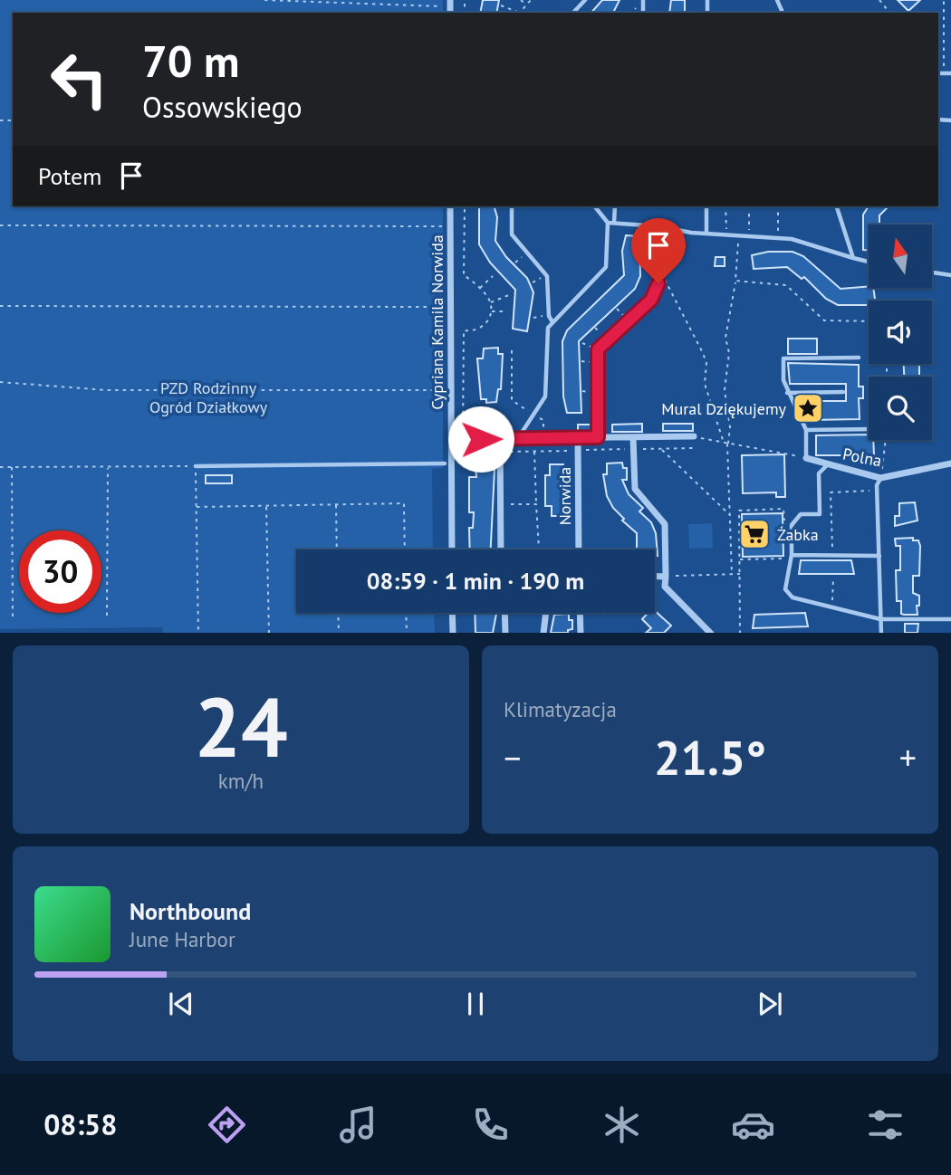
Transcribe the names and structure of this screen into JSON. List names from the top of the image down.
{
  "streets": {
    "street": ["Cypriana Kamila Norwida", "Polna", "Norwida"]
  },
  "parks": ["PZD Rodzinny Ogród Działkowy"],
  "places": {
    "place": ["Mural Dziękujemy"],
    "supermarket": ["Żabka"]
  },
  "north": "top",
  "page": {
    "turn": ["70 m", "Ossowskiego"],
    "then": "Potem",
    "limit": "30",
    "trip": "08:59 · 1 min · 190 m",
    "tile": [
      ["24", "km/h"],
      "Klimatyzacja"
    ],
    "heat": ["−", "21.5°", "+"],
    "song": ["Northbound", "June Harbor"],
    "tabs": "08:58"
  }
}
